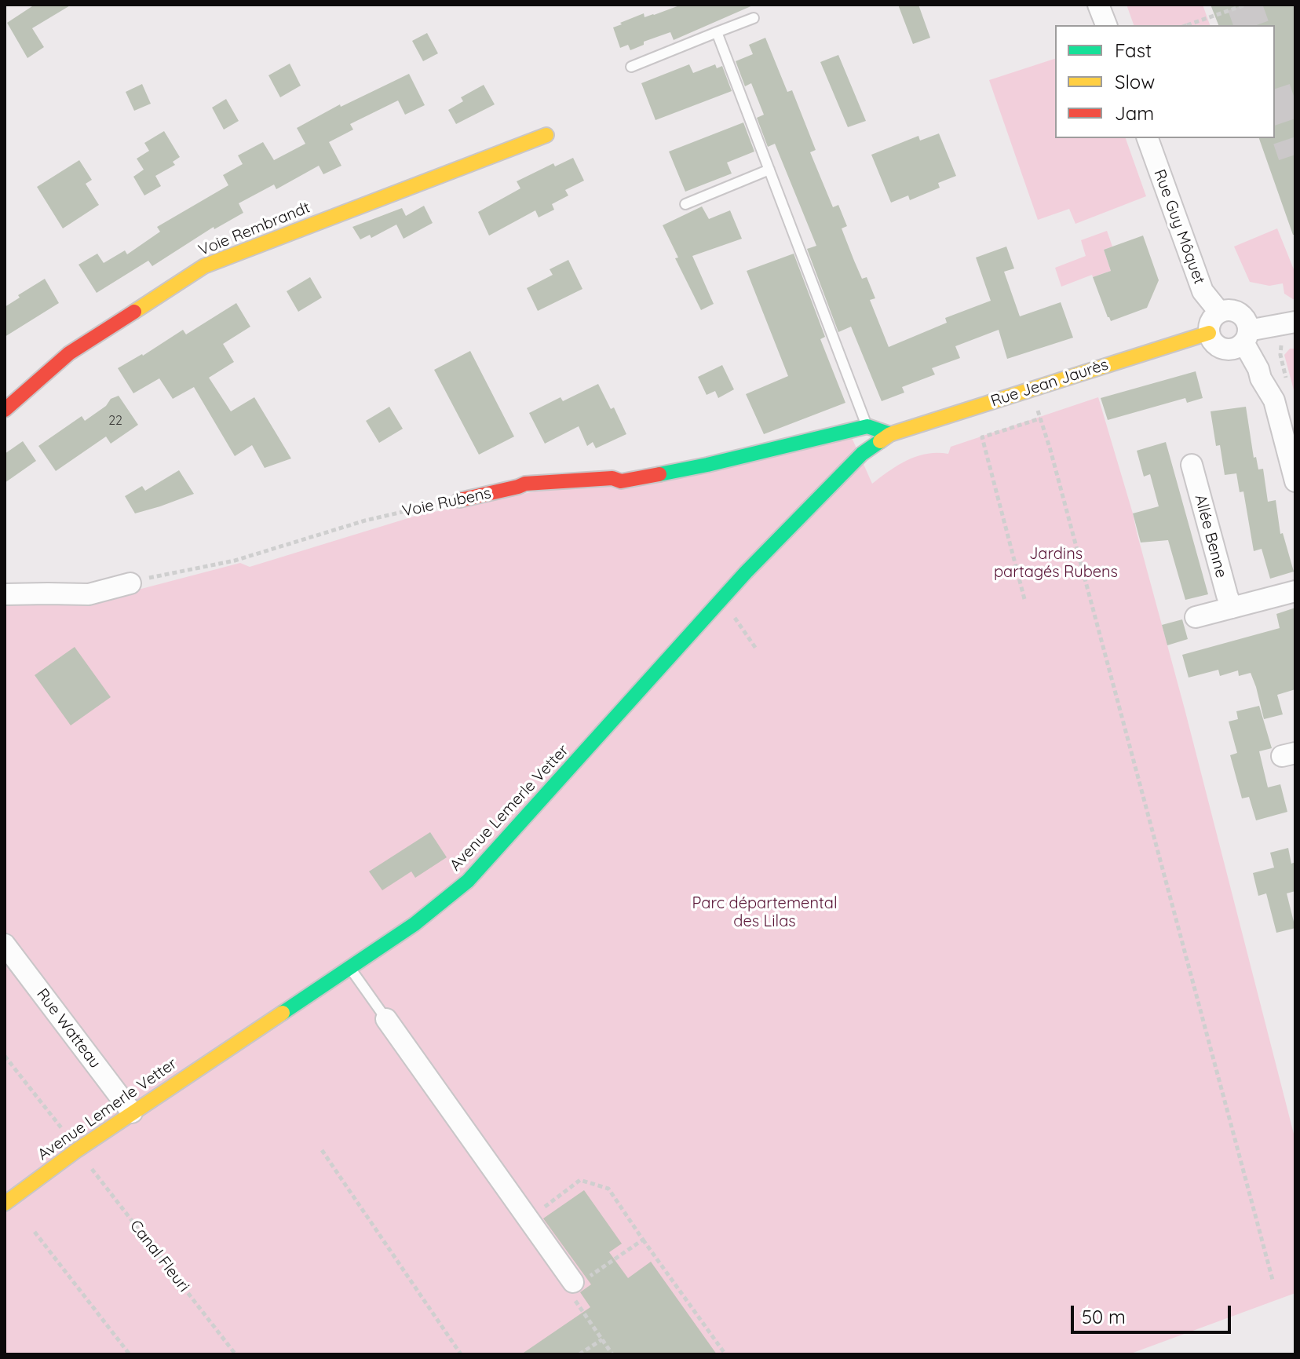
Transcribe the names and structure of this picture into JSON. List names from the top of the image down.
{
  "streets": {
    "street": [
      "Rue Guy Môquet",
      "Voie Rembrandt",
      "Rue Jean Jaurès",
      "Voie Rubens",
      "Allée Benne",
      "Avenue Lemerle Vetter",
      "Rue Watteau"
    ],
    "path": ["Canal Fleuri"]
  },
  "crossings": [
    ["Rue Guy Môquet", "Rue Jean Jaurès"],
    ["Rue Jean Jaurès", "Avenue Lemerle Vetter"],
    ["Avenue Lemerle Vetter", "Rue Watteau"]
  ],
  "parks": ["Jardins partagés Rubens", "Parc départemental des Lilas"],
  "house_numbers": ["22"],
  "legend": ["Fast", "Slow", "Jam"],
  "scale_bar": "50 m"
}
